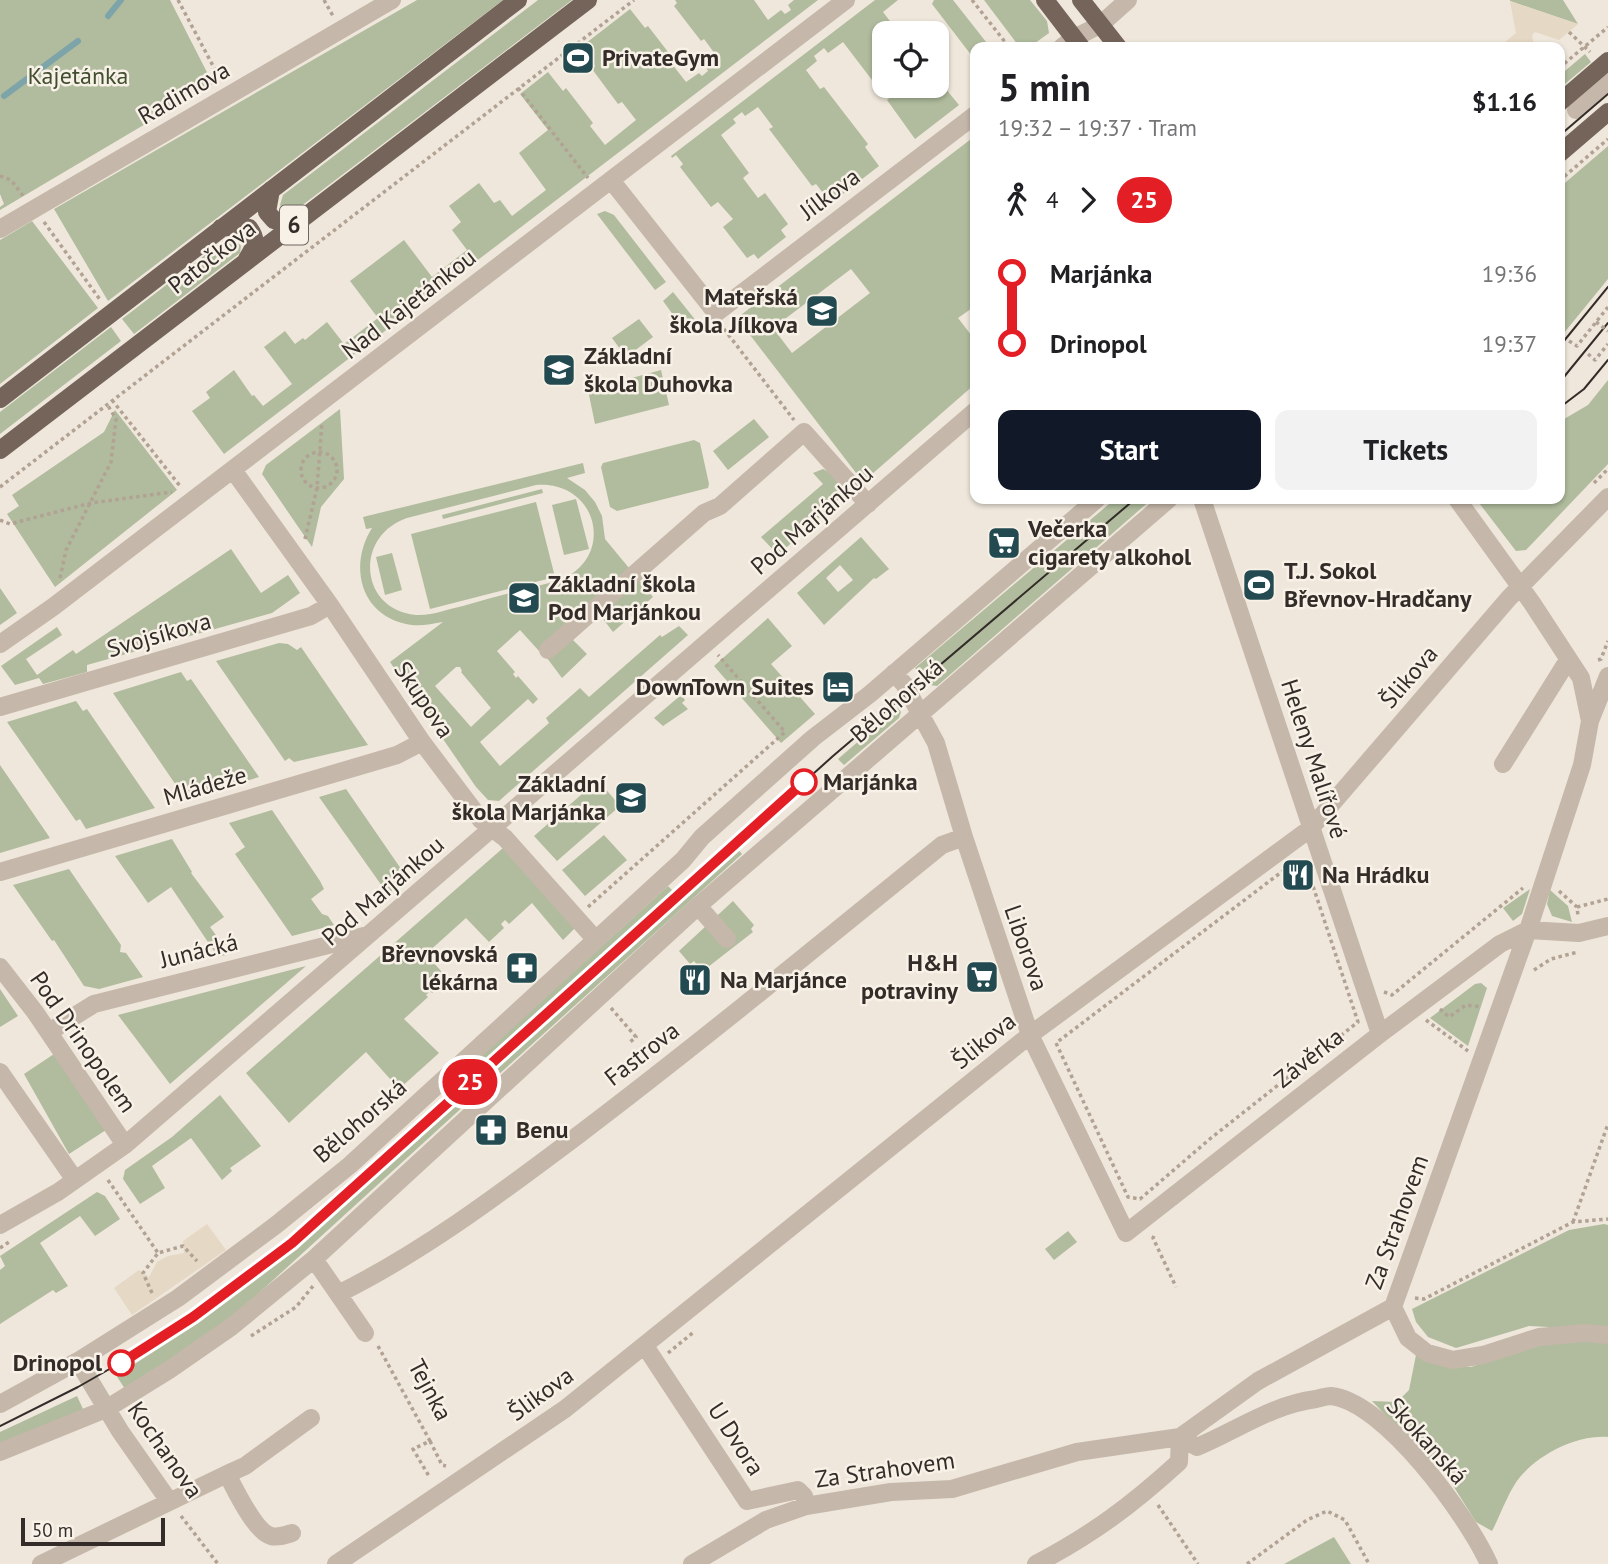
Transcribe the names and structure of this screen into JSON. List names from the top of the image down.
{
  "streets": {
    "main road": ["6", "Patočkova"],
    "street": [
      "Radimova",
      "Jílkova",
      "Nad Kajetánkou",
      "Pod Marjánkou",
      "Svojsíkova",
      "Šlikova",
      "Skupova",
      "Bělohorská",
      "Heleny Malířové",
      "Mládeže",
      "Liborova",
      "Junácká",
      "Pod Drinopolem",
      "Fastrova",
      "Závěrka",
      "Za Strahovem",
      "U Dvora",
      "Skokanská",
      "Kochanova"
    ],
    "path": ["Tejnka"]
  },
  "crossings": [
    ["Nad Kajetánkou", "Skupova"],
    ["Pod Marjánkou", "Skupova"],
    ["Pod Marjánkou", "Junácká"],
    ["Pod Marjánkou", "Pod Drinopolem"],
    ["Svojsíkova", "Skupova"],
    ["Šlikova", "Heleny Malířové"],
    ["Šlikova", "Liborova"],
    ["Šlikova", "Za Strahovem"],
    ["Šlikova", "Tejnka"],
    ["Šlikova", "U Dvora"],
    ["Skupova", "Bělohorská"],
    ["Skupova", "Mládeže"],
    ["Bělohorská", "Liborova"],
    ["Bělohorská", "Kochanova"],
    ["Heleny Malířové", "Závěrka"],
    ["Liborova", "Fastrova"],
    ["Liborova", "Závěrka"],
    ["Junácká", "Pod Drinopolem"],
    ["Závěrka", "Za Strahovem"],
    ["Za Strahovem", "U Dvora"],
    ["Za Strahovem", "Skokanská"]
  ],
  "parks": ["Kajetánka"],
  "places": {
    "sports": ["PrivateGym", "T.J. Sokol Břevnov-Hradčany"],
    "school or university": [
      "Mateřská škola Jílkova",
      "Základní škola Duhovka",
      "Základní škola Pod Marjánkou",
      "Základní škola Marjánka"
    ],
    "supermarket": ["Večerka cigarety alkohol", "H&H potraviny"],
    "hotel": ["DownTown Suites"],
    "other": ["Marjánka", "Drinopol"],
    "restaurant": ["Na Hrádku", "Na Marjánce"],
    "pharmacy": ["Břevnovská lékárna", "Benu"]
  },
  "lines": ["tram line 25"],
  "scale_bar": "50 m",
  "page": {
    "on_map": "25",
    "heading": ["5 min", "19:32 – 19:37 · Tram", "$1.16"],
    "legs": ["4", "25"],
    "list": [
      {
        "name": "Marjánka",
        "value": "19:36"
      },
      {
        "name": "Drinopol",
        "value": "19:37"
      }
    ],
    "buttons": ["Start", "Tickets"],
    "scale": "50 m"
  }
}
